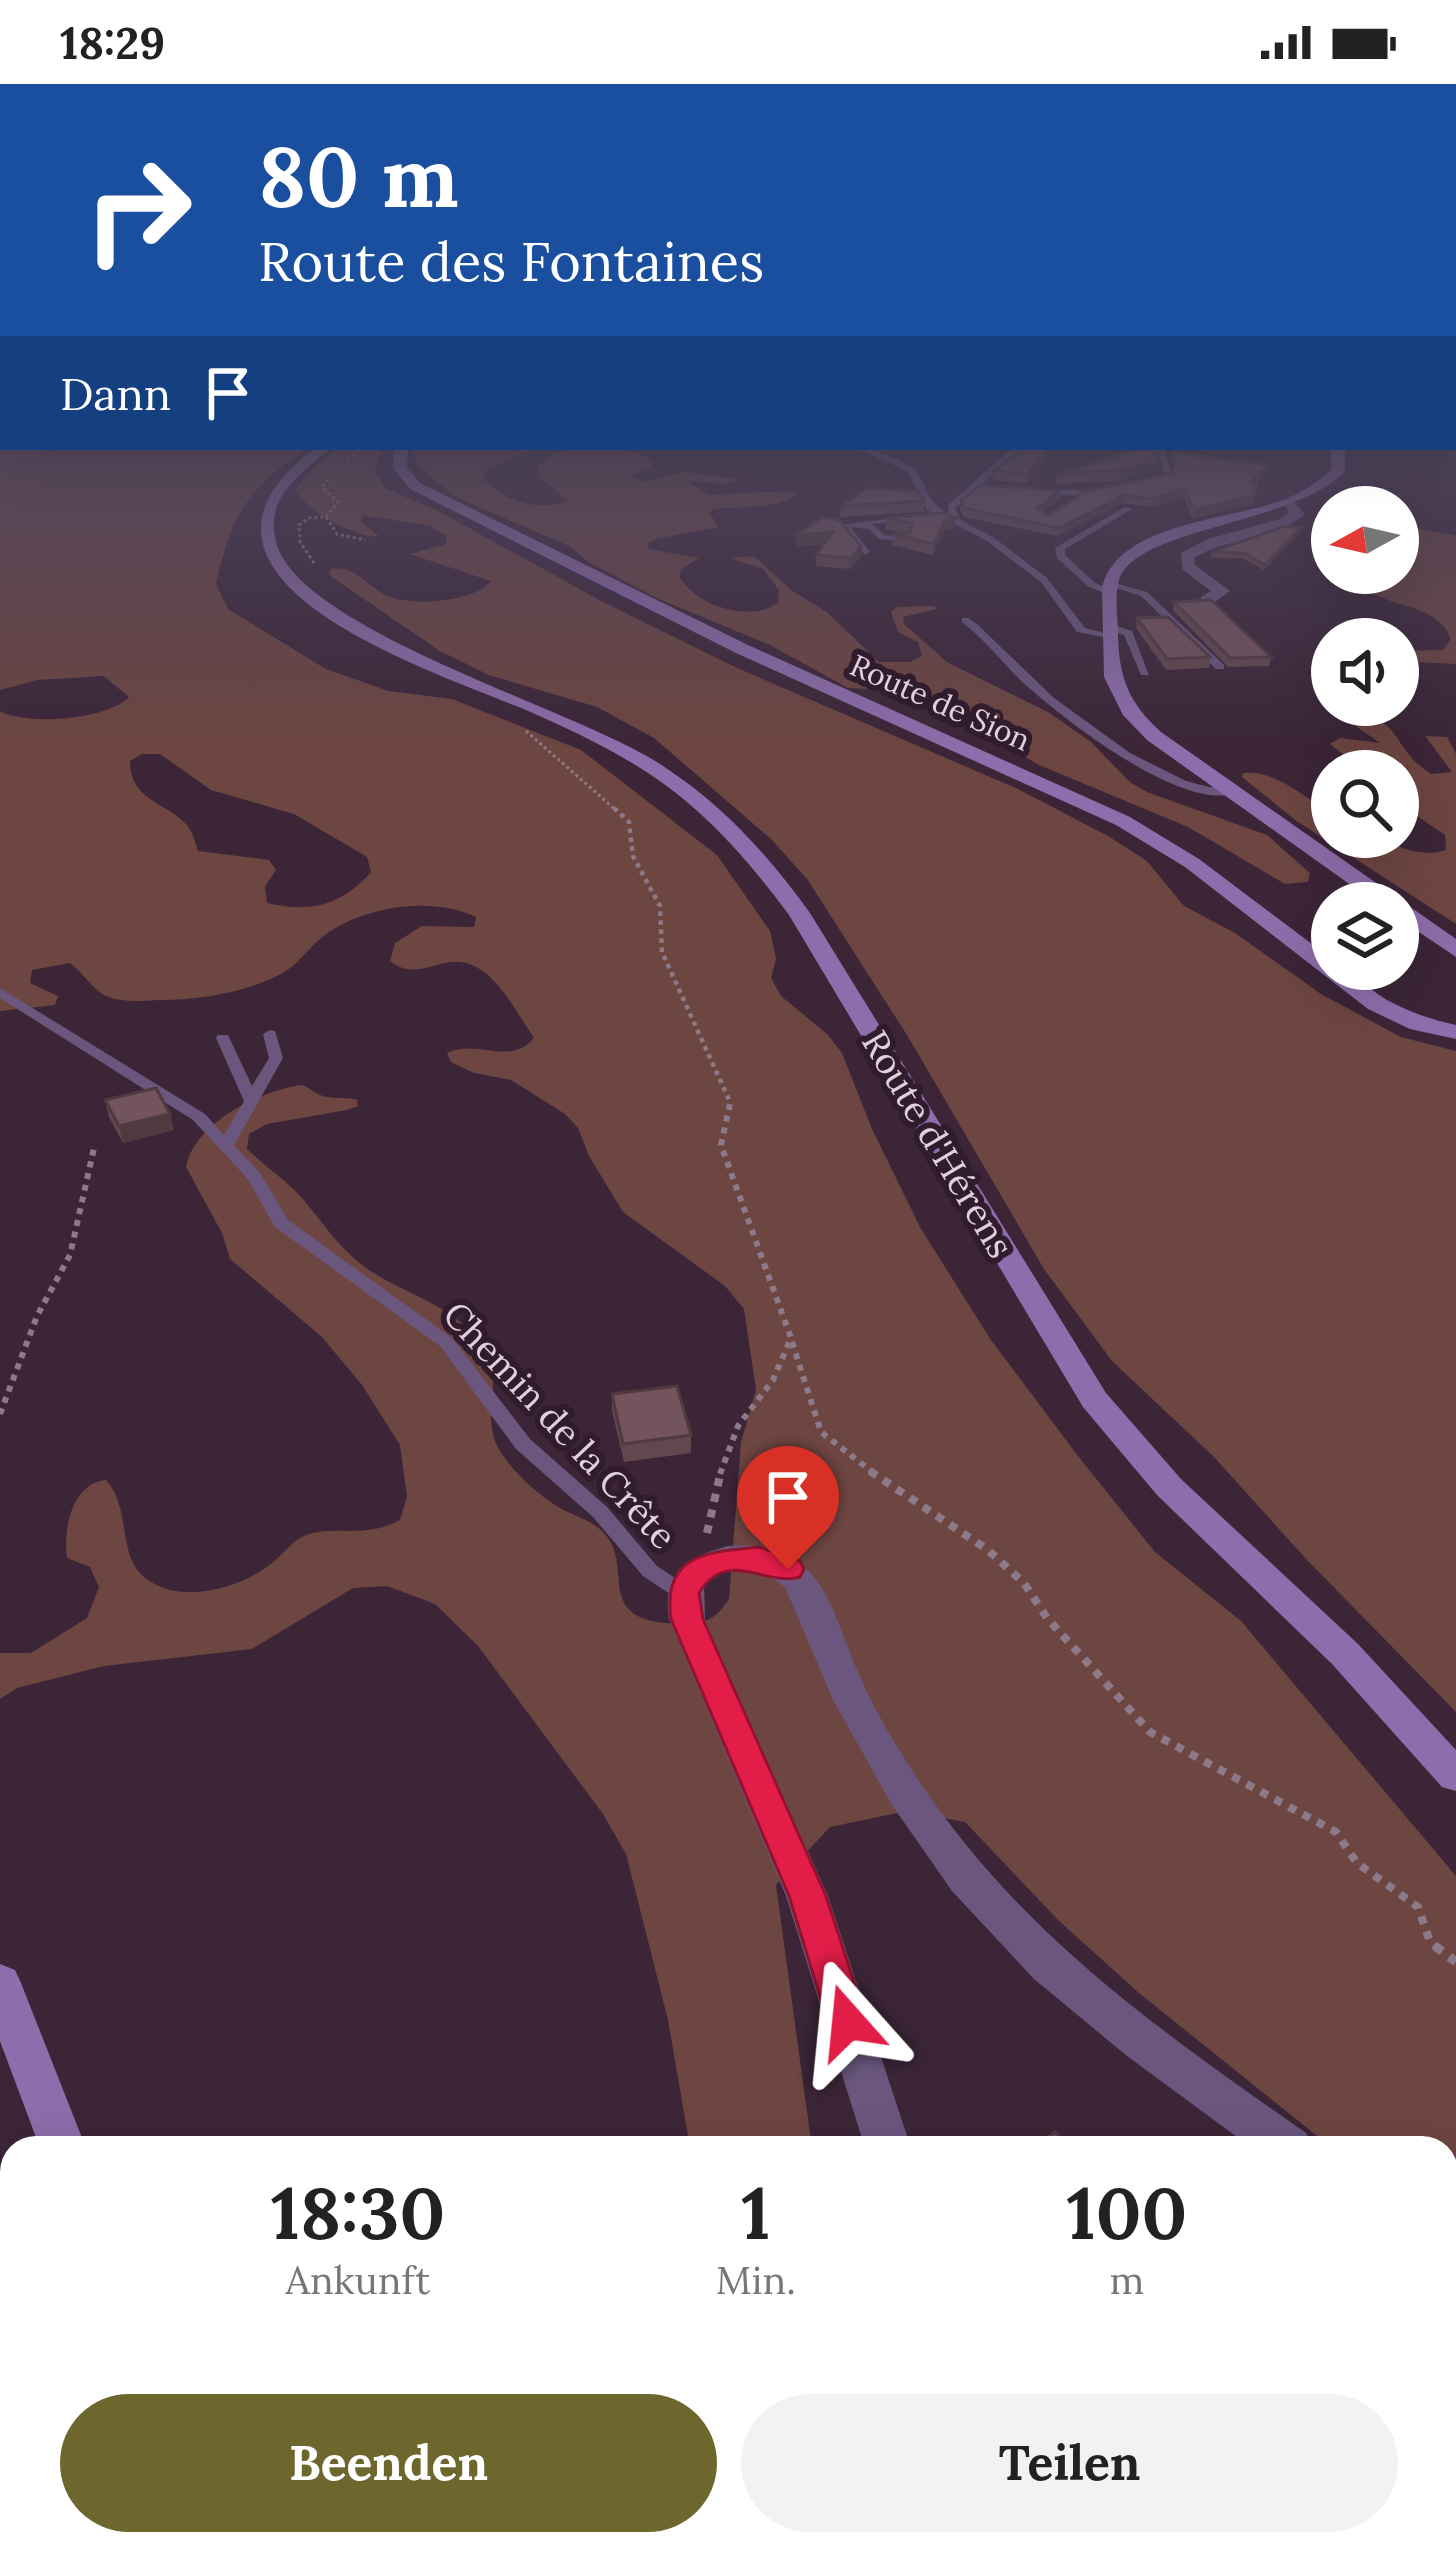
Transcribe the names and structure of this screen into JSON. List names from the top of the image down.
{
  "streets": {
    "main road": ["Route de Sion", "Route d'Hérens"],
    "lane": ["Chemin de la Crête"]
  },
  "north": "left",
  "page": {
    "status": "18:29",
    "turn": ["80 m", "Route des Fontaines"],
    "then": "Dann",
    "eta": [
      "18:30",
      "Ankunft",
      "1",
      "Min.",
      "100",
      "m"
    ],
    "buttons": ["Beenden", "Teilen"]
  }
}
